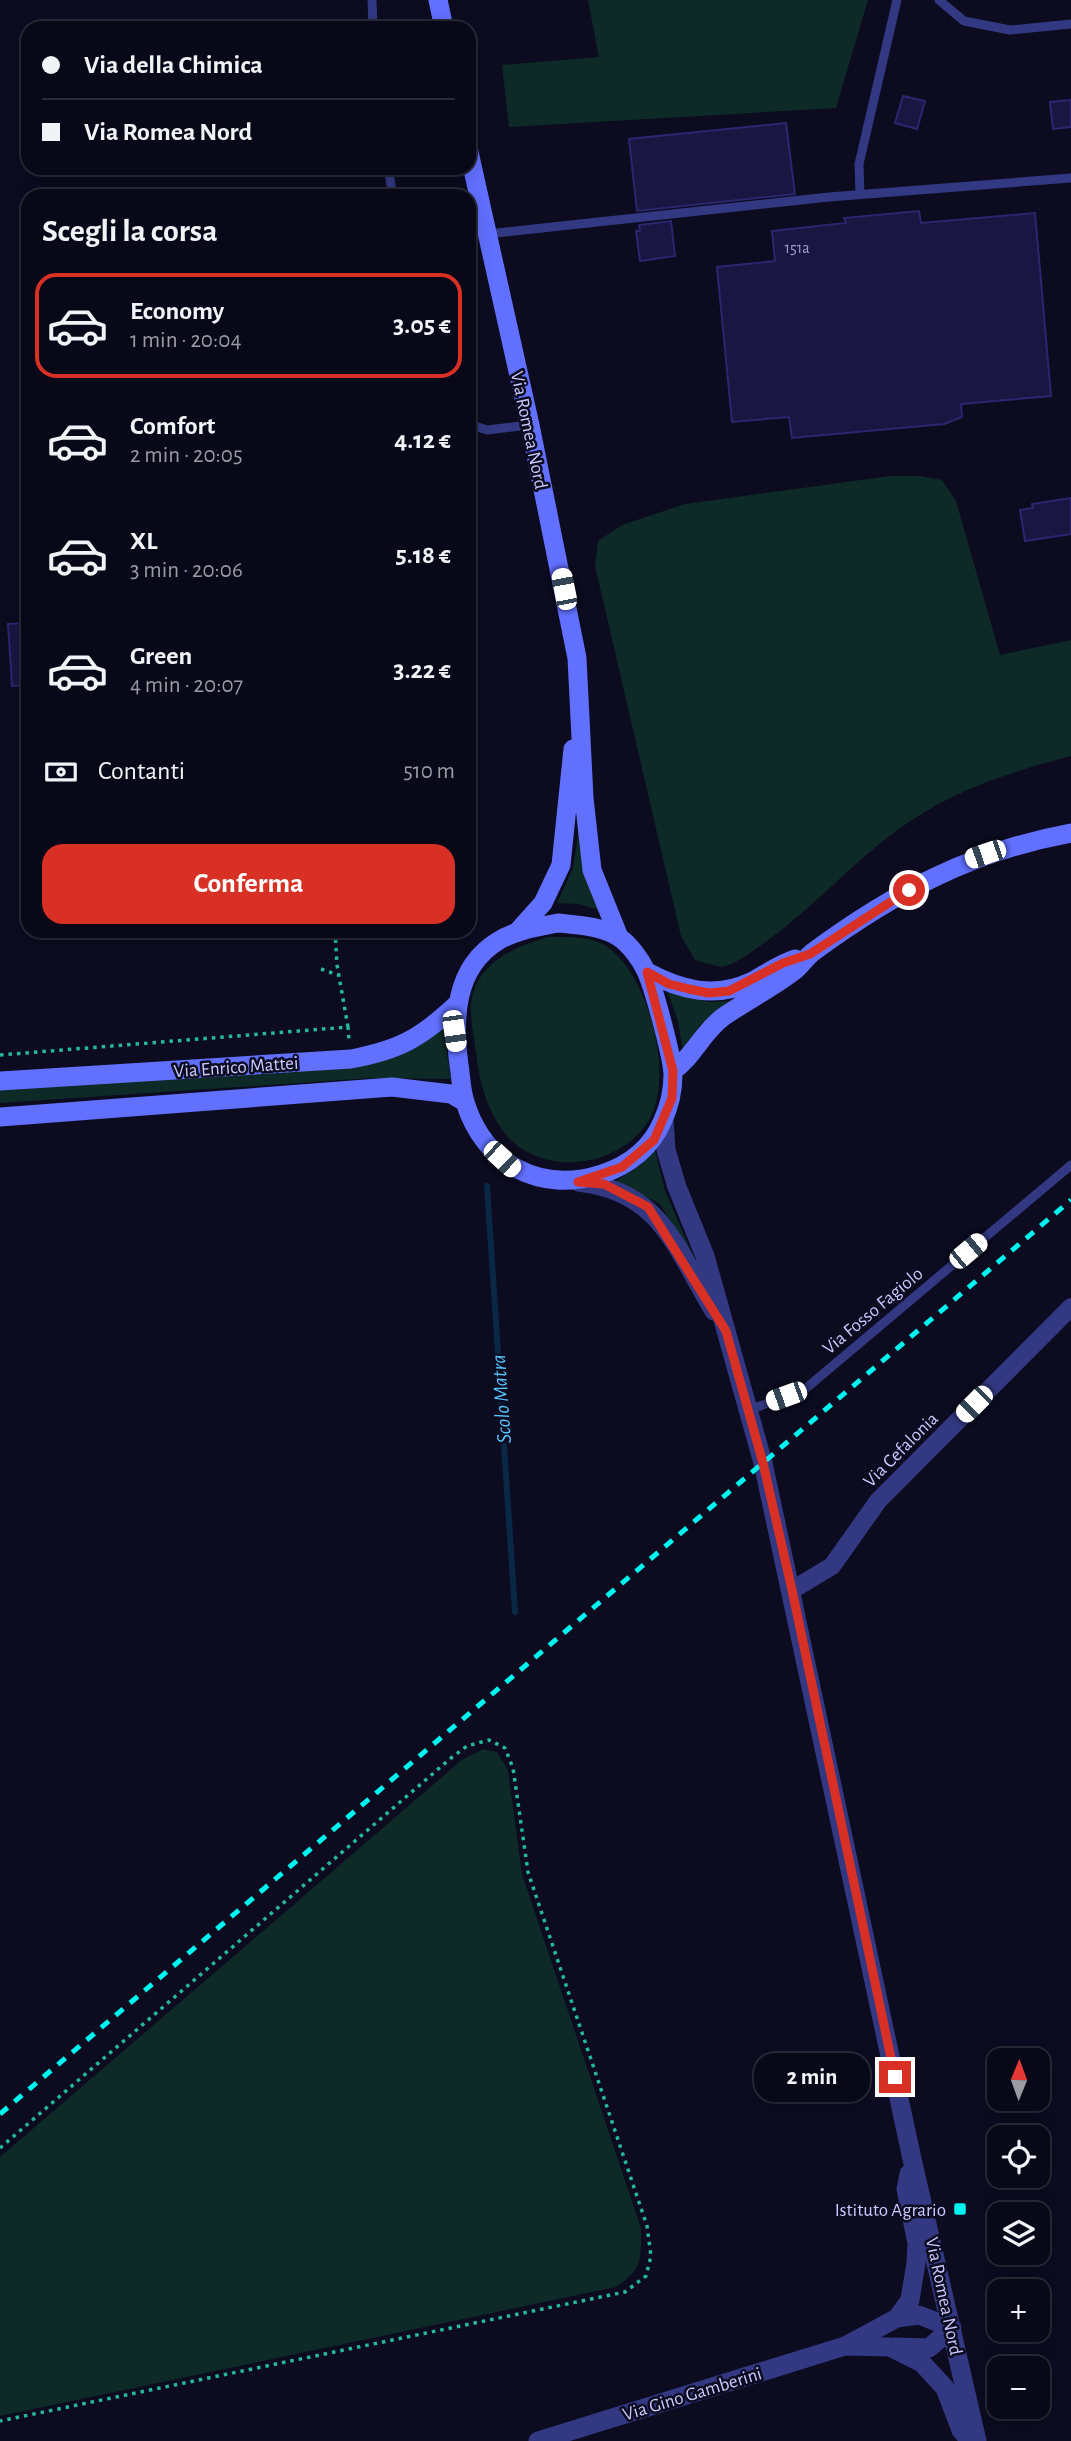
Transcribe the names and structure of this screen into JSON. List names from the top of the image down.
{
  "streets": {
    "main road": ["Via Romea Nord", "Via Enrico Mattei"],
    "street": ["Via Cefalonia", "Via Gino Gamberini"],
    "lane": ["Via Fosso Fagiolo"]
  },
  "crossings": [
    ["Via Romea Nord", "Via Enrico Mattei"],
    ["Via Romea Nord", "Via Fosso Fagiolo"],
    ["Via Romea Nord", "Via Cefalonia"],
    ["Via Romea Nord", "Via Gino Gamberini"]
  ],
  "water": ["Scolo Matra"],
  "places": {
    "transit": ["Istituto Agrario"]
  },
  "house_numbers": ["151a"],
  "north": "top",
  "page": {
    "banner": ["Via della Chimica", "Via Romea Nord"],
    "heading": "Scegli la corsa",
    "list": [
      {
        "name": "Economy",
        "note": "1 min · 20:04",
        "value": "3.05 €"
      },
      {
        "name": "Comfort",
        "note": "2 min · 20:05",
        "value": "4.12 €"
      },
      {
        "name": "XL",
        "note": "3 min · 20:06",
        "value": "5.18 €"
      },
      {
        "name": "Green",
        "note": "4 min · 20:07",
        "value": "3.22 €"
      }
    ],
    "pay": ["Contanti", "510 m"],
    "buttons": "Conferma",
    "map_buttons": ["+", "−"],
    "bubble": "2 min"
  }
}
